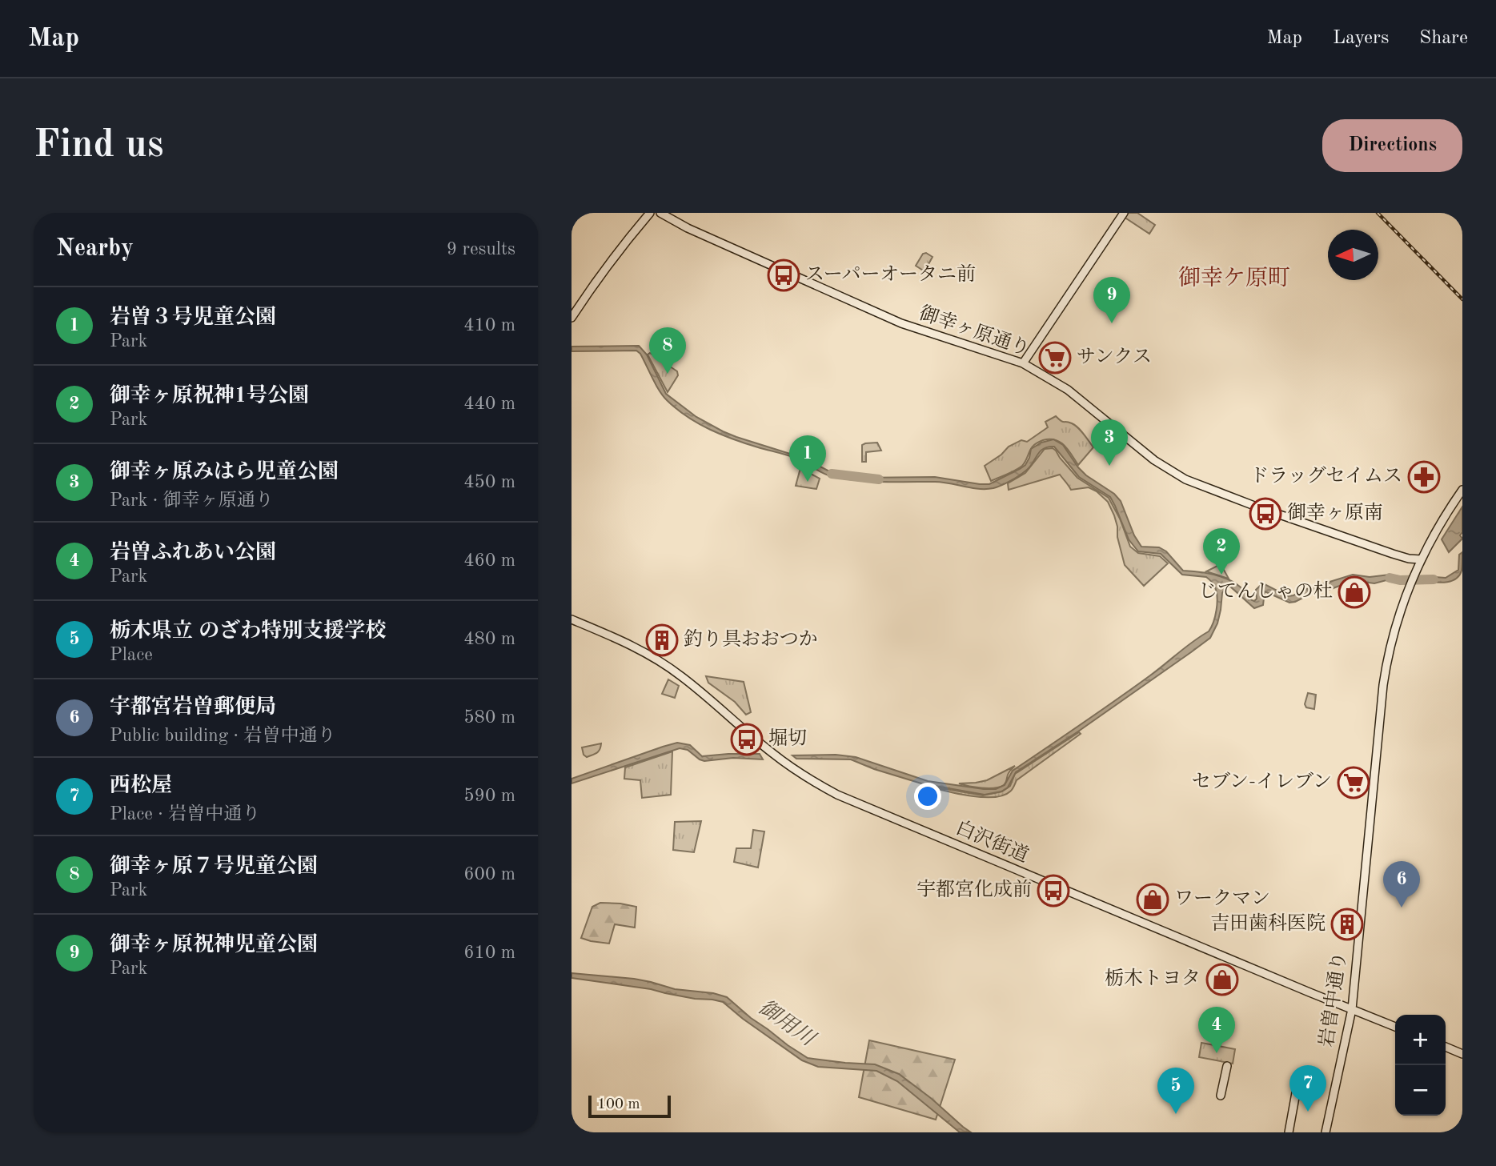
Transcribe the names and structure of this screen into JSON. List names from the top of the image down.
{
  "streets": {
    "street": ["御幸ヶ原通り", "白沢街道", "岩曽中通り"]
  },
  "crossings": [
    ["御幸ヶ原通り", "岩曽中通り"],
    ["白沢街道", "岩曽中通り"]
  ],
  "districts": ["御幸ケ原町"],
  "water": ["御用川"],
  "places": {
    "bus stop": [
      "スーパーオータニ前",
      "御幸ヶ原南",
      "堀切",
      "宇都宮化成前"
    ],
    "supermarket": ["サンクス", "セブン-イレブン"],
    "pharmacy": ["ドラッグセイムス"],
    "shop": ["じてんしゃの杜", "ワークマン", "栃木トヨタ"],
    "building": ["釣り具おおつか", "吉田歯科医院"]
  },
  "scale_bar": "100 m",
  "north": "left",
  "page": {
    "header": "Map",
    "nav": ["Map", "Layers", "Share"],
    "buttons": "Directions",
    "title": "Find us",
    "heading": ["Nearby", "9 results"],
    "pins": [
      "9",
      "8",
      "3",
      "1",
      "2",
      "6",
      "4",
      "7",
      "5"
    ],
    "list": [
      {
        "mark": "1",
        "name": "岩曽３号児童公園",
        "note": "Park",
        "value": "410 m"
      },
      {
        "mark": "2",
        "name": "御幸ヶ原祝神1号公園",
        "note": "Park",
        "value": "440 m"
      },
      {
        "mark": "3",
        "name": "御幸ヶ原みはら児童公園",
        "note": "Park · 御幸ヶ原通り",
        "value": "450 m"
      },
      {
        "mark": "4",
        "name": "岩曽ふれあい公園",
        "note": "Park",
        "value": "460 m"
      },
      {
        "mark": "5",
        "name": "栃木県立 のざわ特別支援学校",
        "note": "Place",
        "value": "480 m"
      },
      {
        "mark": "6",
        "name": "宇都宮岩曽郵便局",
        "note": "Public building · 岩曽中通り",
        "value": "580 m"
      },
      {
        "mark": "7",
        "name": "西松屋",
        "note": "Place · 岩曽中通り",
        "value": "590 m"
      },
      {
        "mark": "8",
        "name": "御幸ヶ原７号児童公園",
        "note": "Park",
        "value": "600 m"
      },
      {
        "mark": "9",
        "name": "御幸ヶ原祝神児童公園",
        "note": "Park",
        "value": "610 m"
      }
    ],
    "map_buttons": ["+", "−"],
    "scale": "100 m"
  }
}
